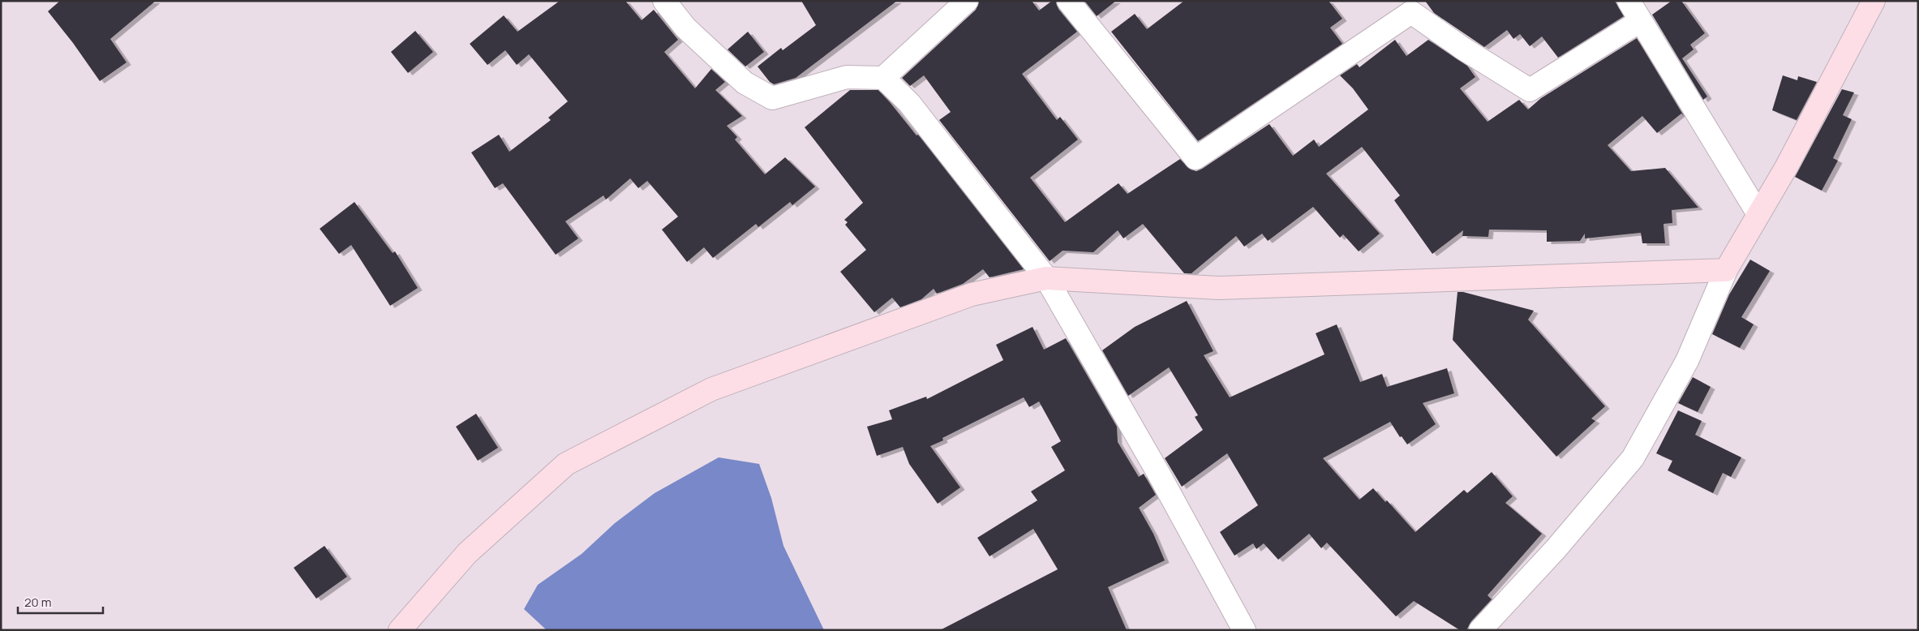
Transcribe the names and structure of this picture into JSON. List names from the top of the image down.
{
  "scale_bar": "20 m"
}
